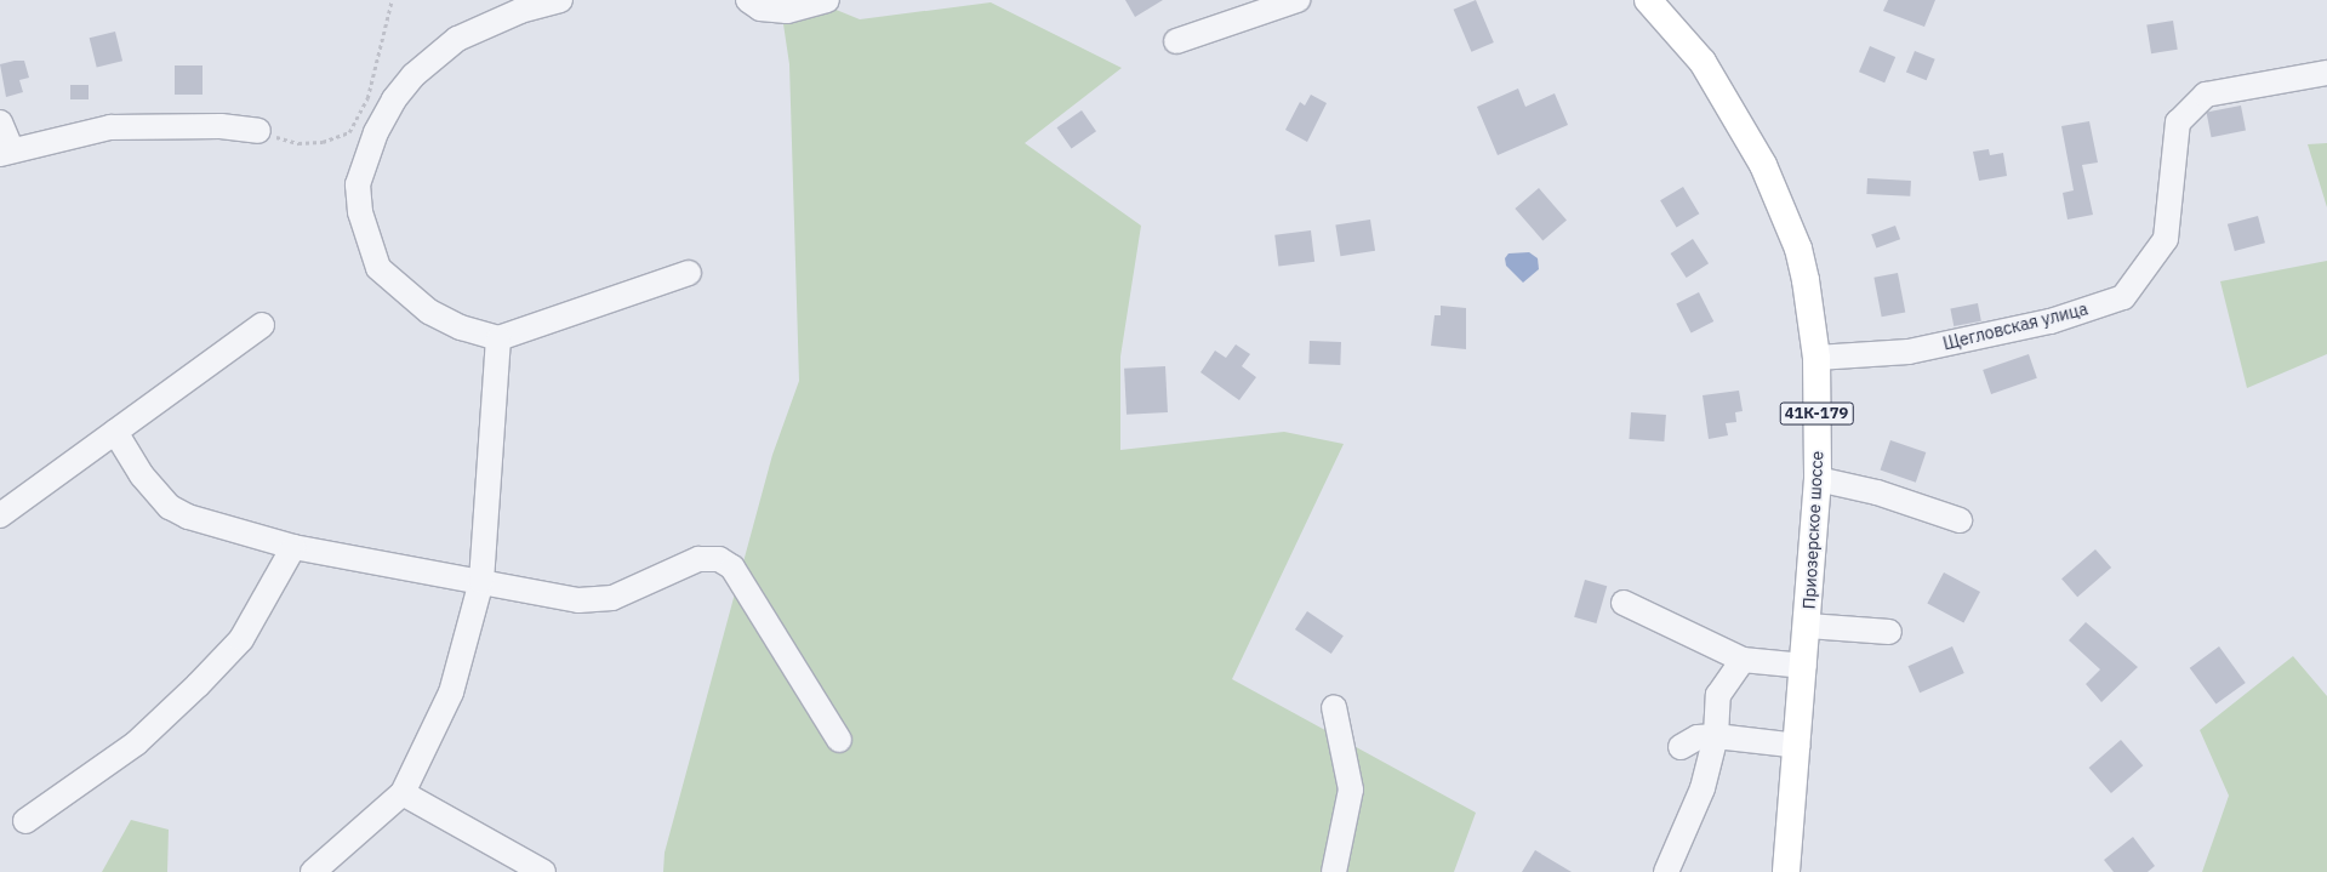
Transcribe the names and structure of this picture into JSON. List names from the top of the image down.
{
  "streets": {
    "main road": ["41К-179", "Приозерское шоссе"],
    "street": ["Щегловская улица"]
  },
  "crossings": [
    ["Щегловская улица", "Приозерское шоссе"]
  ]
}
